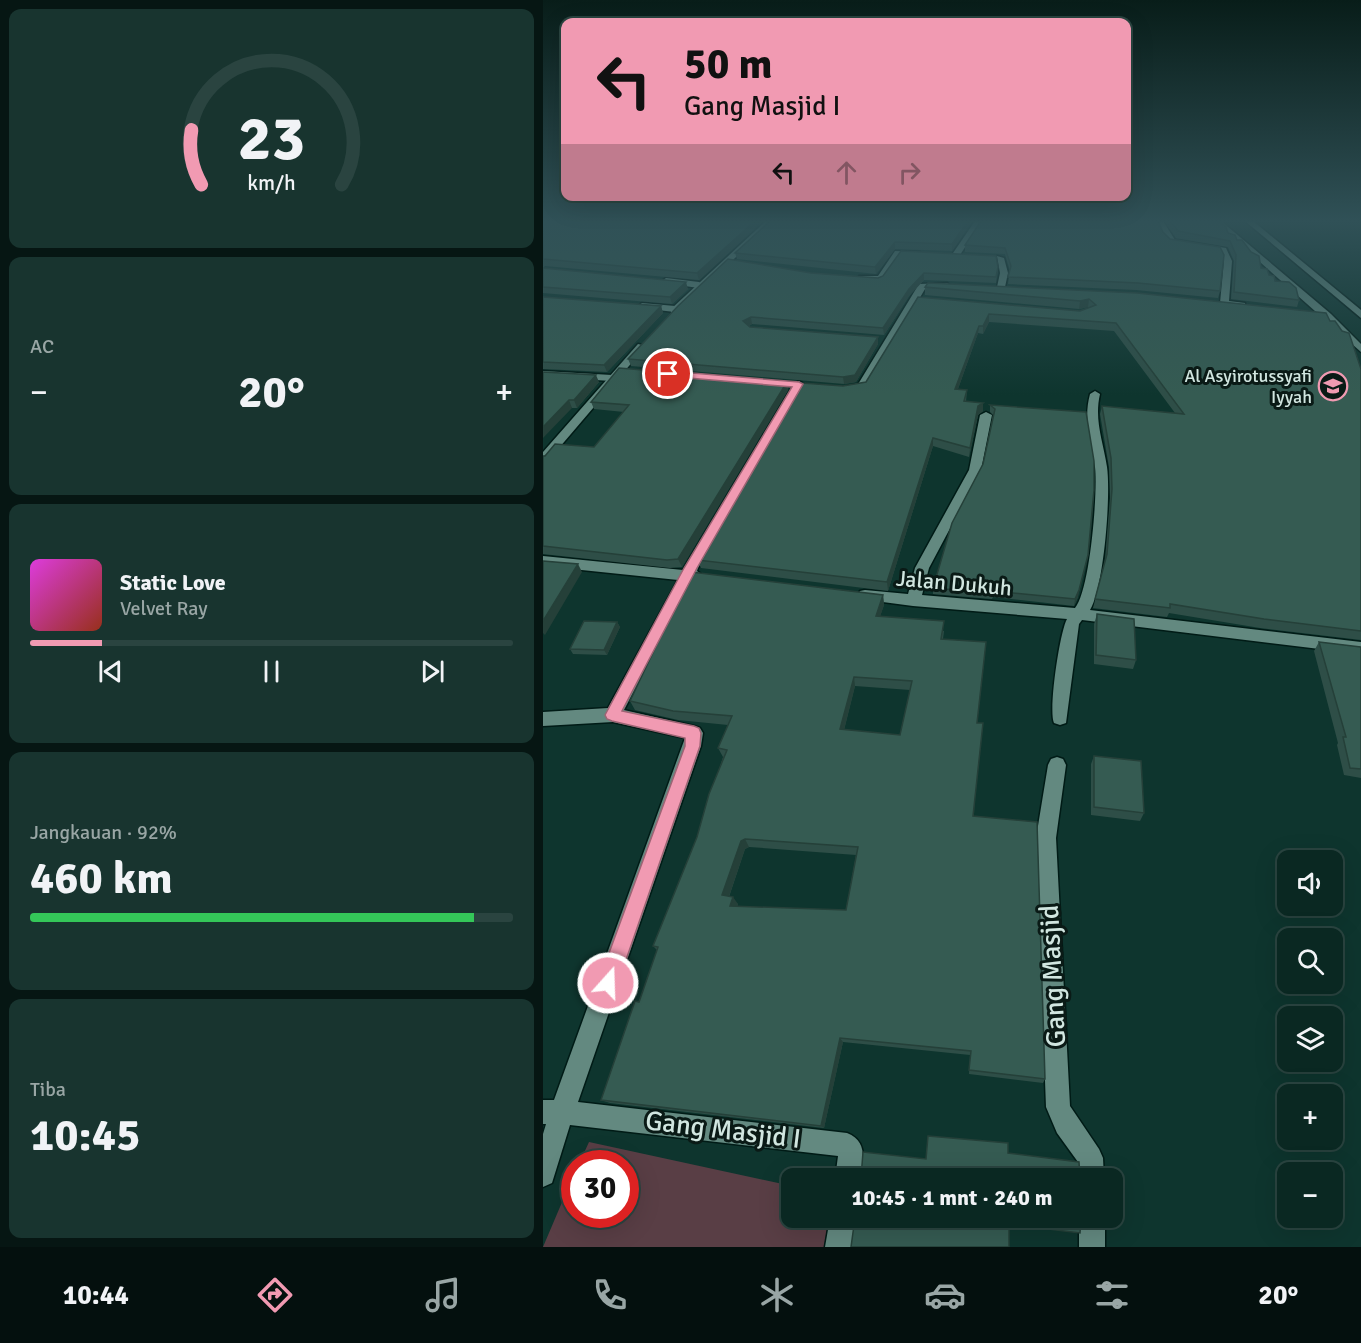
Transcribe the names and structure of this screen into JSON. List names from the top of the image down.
{
  "streets": {
    "street": ["Jalan Dukuh", "Gang Masjid", "Gang Masjid I"]
  },
  "places": {
    "school or university": ["Al Asyirotussyafi Iyyah"]
  },
  "page": {
    "turn": ["50 m", "Gang Masjid I"],
    "tile": [
      "AC",
      ["Jangkauan · 92%", "460 km"],
      ["Tiba", "10:45"]
    ],
    "heat": ["−", "20°", "+"],
    "song": ["Static Love", "Velvet Ray"],
    "map_buttons": ["+", "−"],
    "limit": "30",
    "trip": "10:45 · 1 mnt · 240 m",
    "tabs": ["10:44", "20°"],
    "gauge": ["23", "km/h"]
  }
}
